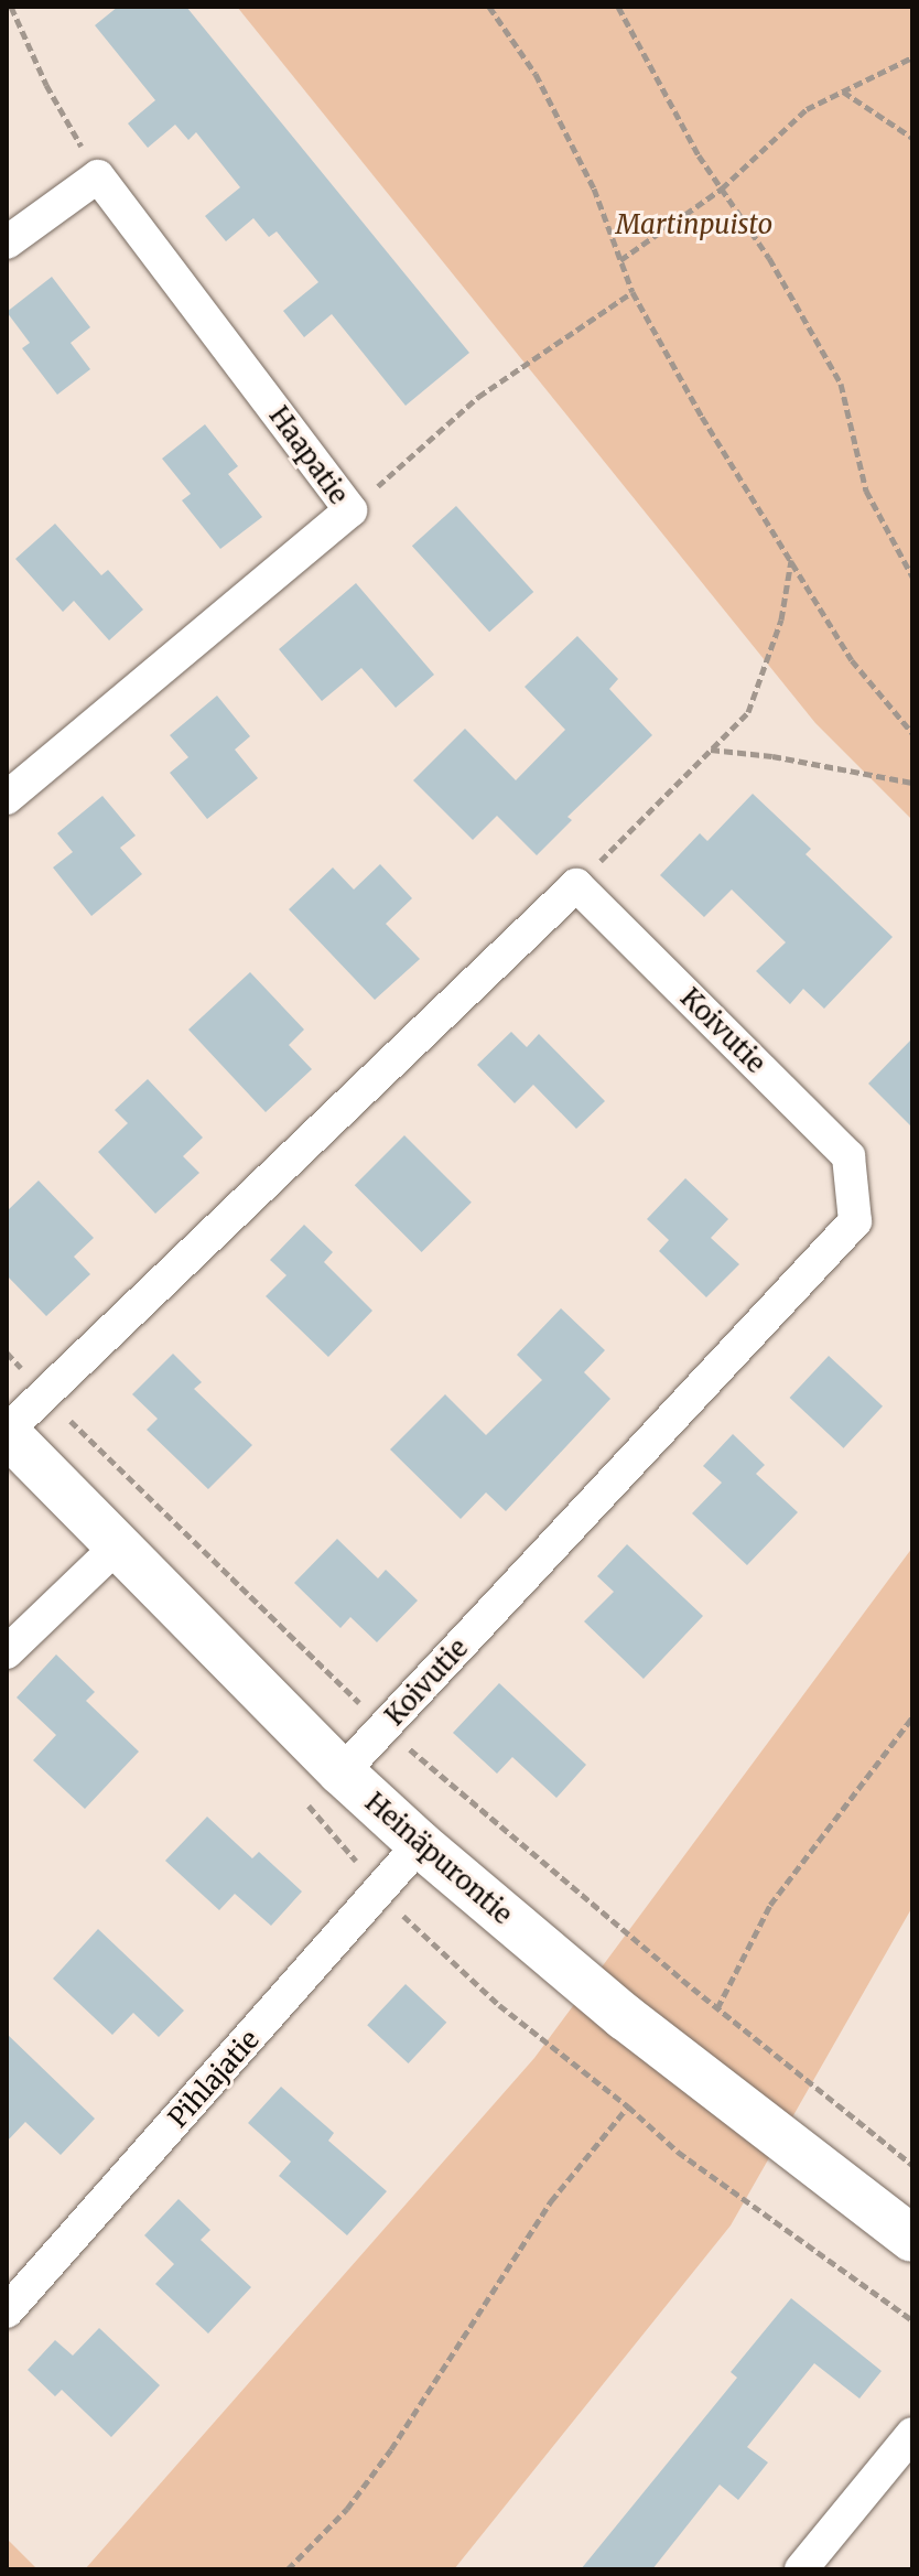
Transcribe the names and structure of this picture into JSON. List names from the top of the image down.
{
  "streets": {
    "street": [
      "Haapatie",
      "Koivutie",
      "Heinäpurontie",
      "Pihlajatie"
    ]
  },
  "crossings": [
    ["Koivutie", "Heinäpurontie"],
    ["Heinäpurontie", "Pihlajatie"]
  ],
  "parks": ["Martinpuisto"]
}
